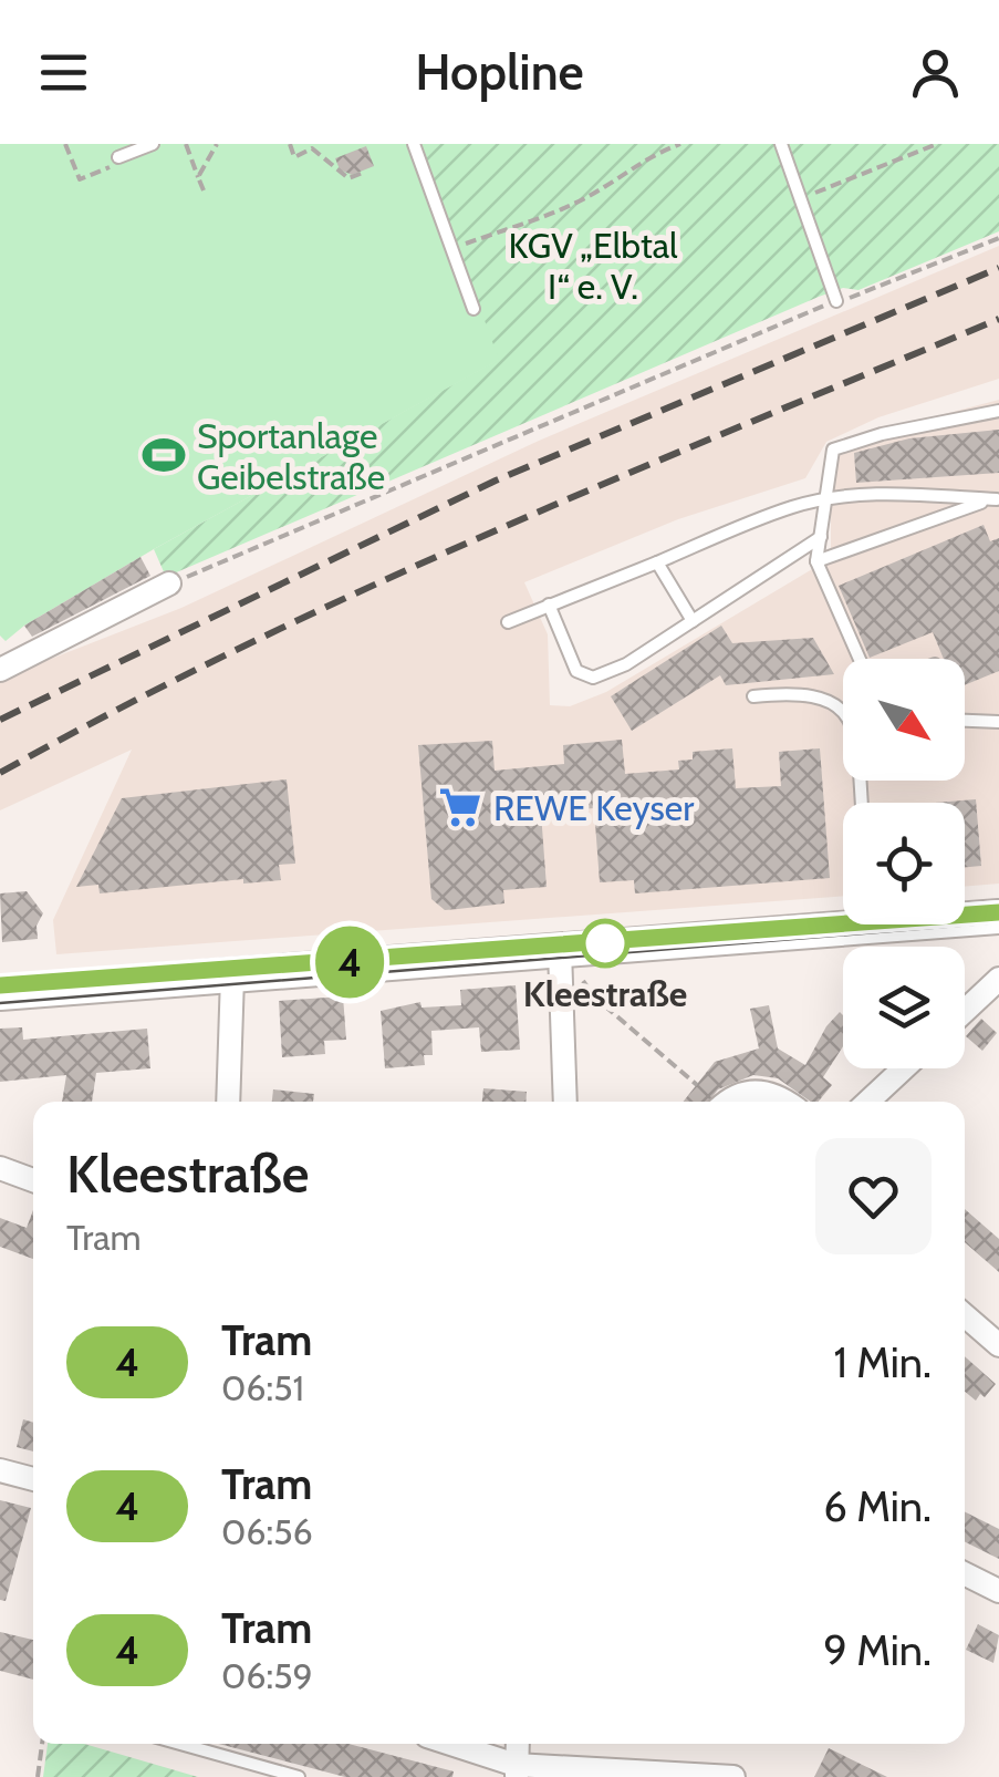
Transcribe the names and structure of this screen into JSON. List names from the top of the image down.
{
  "parks": ["KGV „Elbtal I“ e. V."],
  "places": {
    "sports": ["Sportanlage Geibelstraße"],
    "supermarket": ["REWE Keyser"],
    "other": ["Kleestraße"]
  },
  "lines": ["tram line 4"],
  "north": "bottom right",
  "page": {
    "header": "Hopline",
    "on_map": "4",
    "heading": ["Kleestraße", "Tram"],
    "list": [
      {
        "mark": "4",
        "name": "Tram",
        "note": "06:51",
        "value": "1 Min."
      },
      {
        "mark": "4",
        "name": "Tram",
        "note": "06:56",
        "value": "6 Min."
      },
      {
        "mark": "4",
        "name": "Tram",
        "note": "06:59",
        "value": "9 Min."
      }
    ]
  }
}
